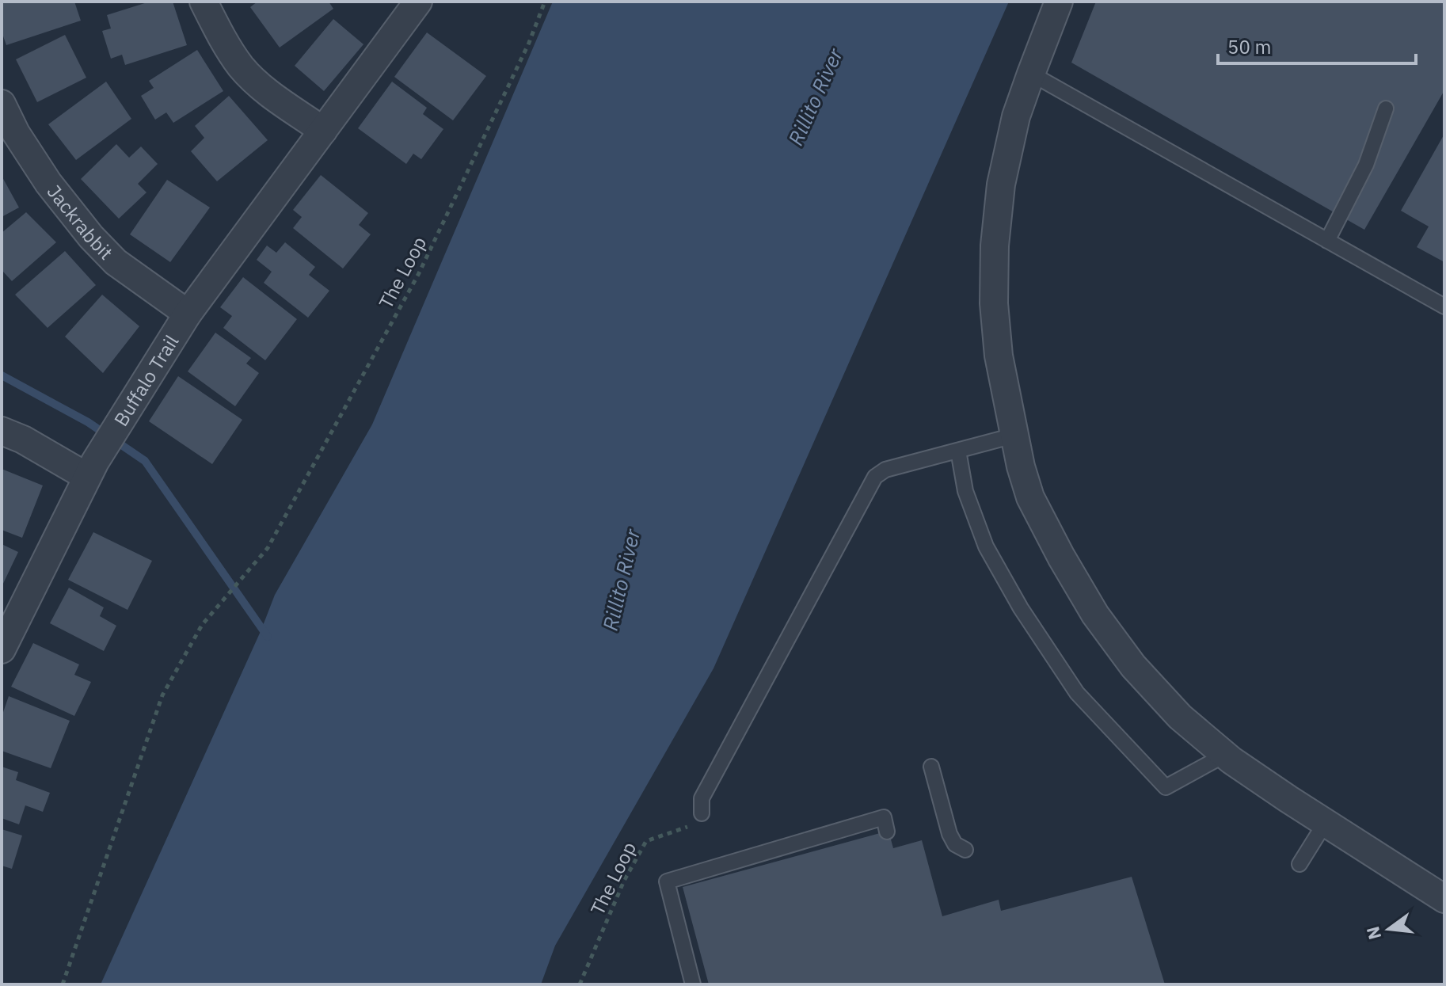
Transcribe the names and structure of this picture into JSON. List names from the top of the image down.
{
  "streets": {
    "street": ["Jackrabbit", "Buffalo Trail"],
    "path": ["The Loop"]
  },
  "crossings": [
    ["Jackrabbit", "Buffalo Trail"]
  ],
  "water": ["Rillito River"],
  "scale_bar": "50 m",
  "north": "left"
}
